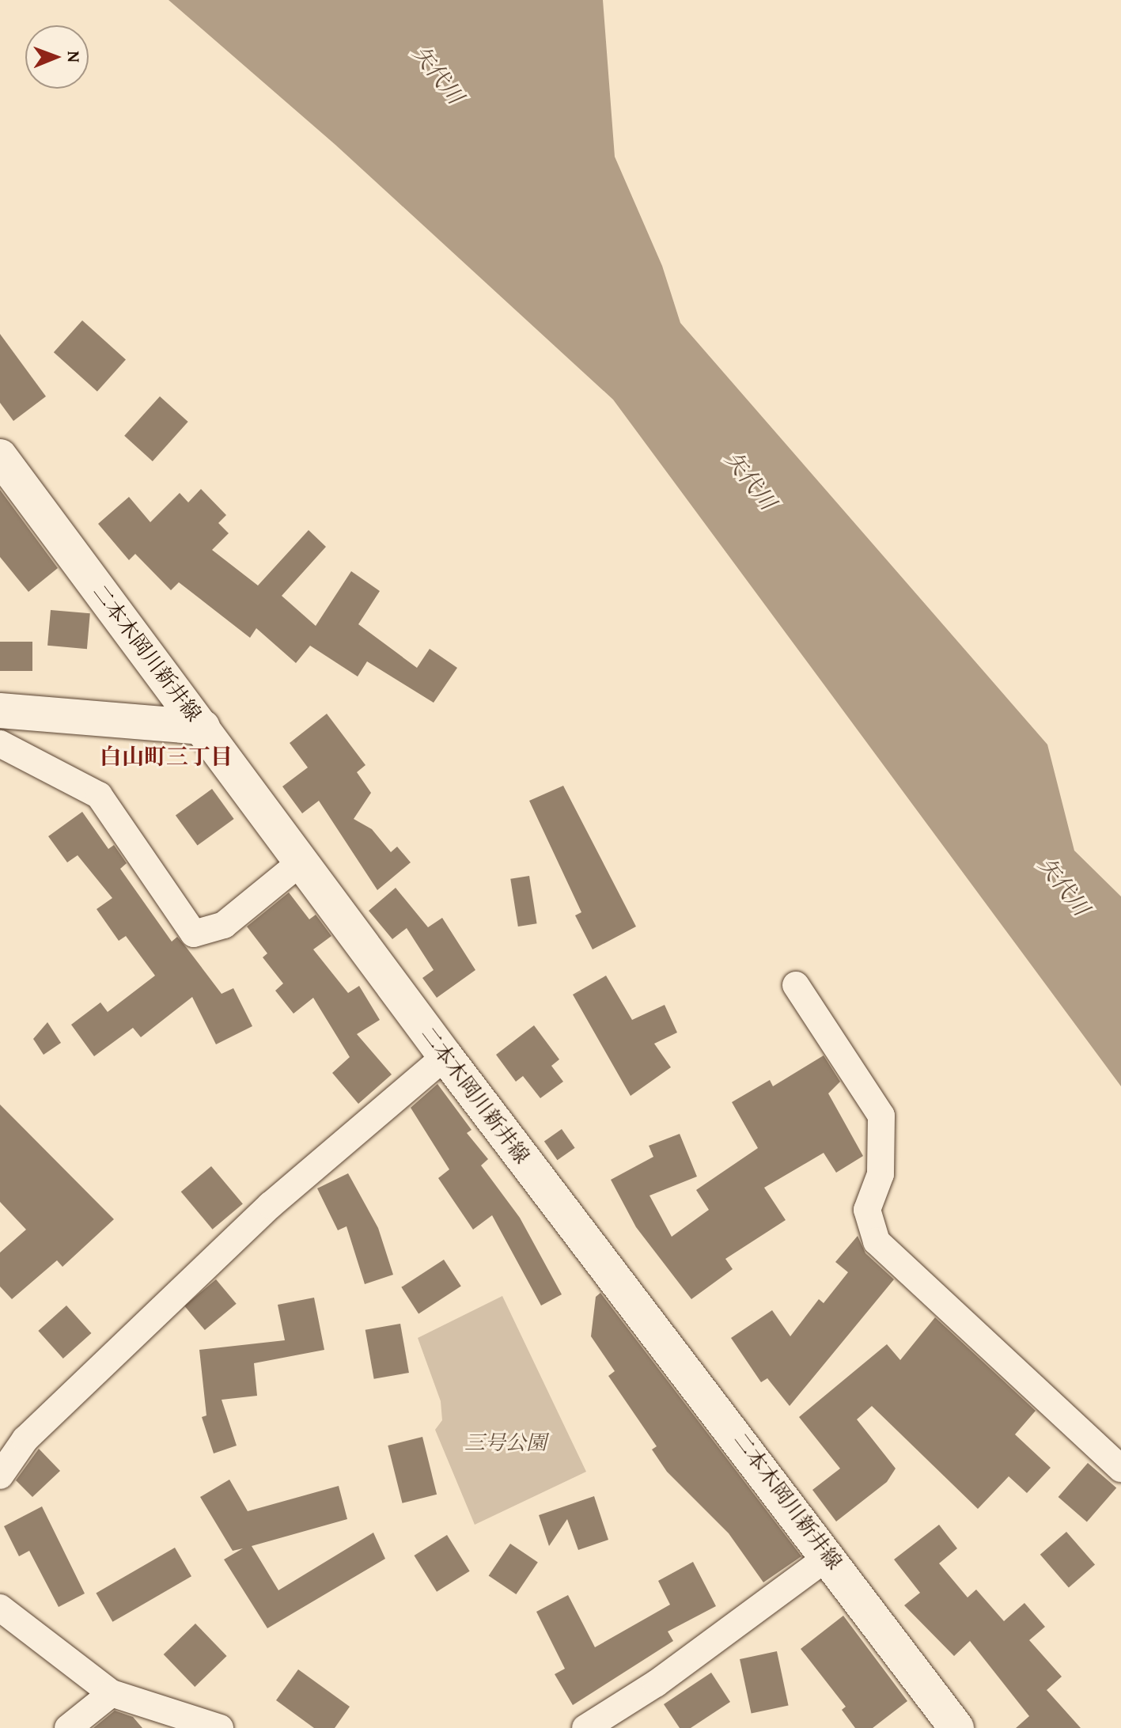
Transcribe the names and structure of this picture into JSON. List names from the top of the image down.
{
  "streets": {
    "main road": ["二本木岡川新井線"]
  },
  "districts": ["白山町三丁目"],
  "water": ["矢代川"],
  "parks": ["三号公園"],
  "north": "right"
}
